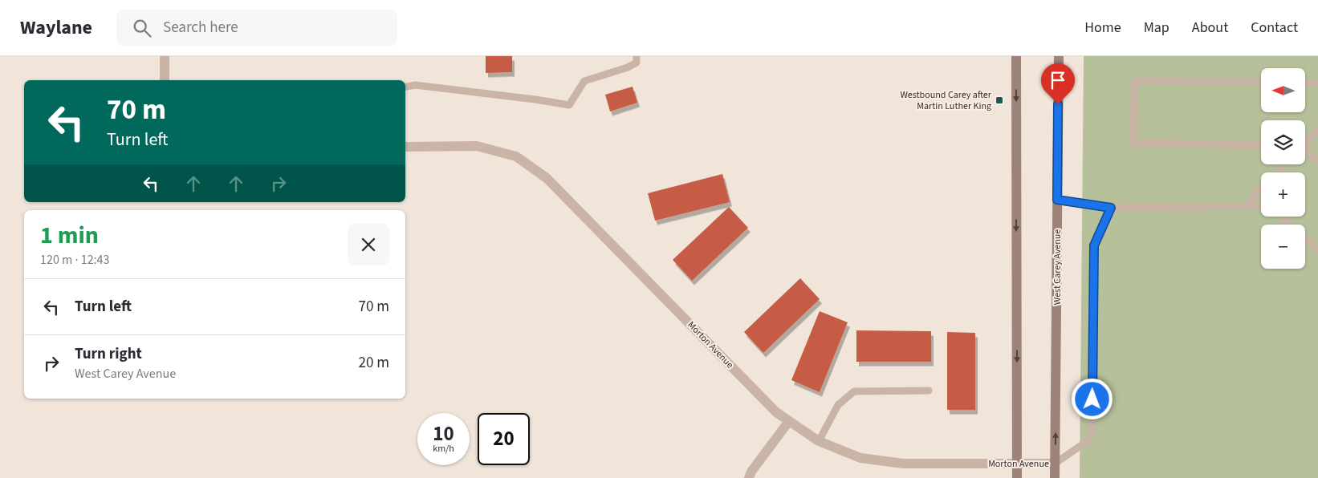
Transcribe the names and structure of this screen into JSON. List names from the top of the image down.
{
  "streets": {
    "main road": ["West Carey Avenue"],
    "street": ["Morton Avenue"]
  },
  "crossings": [
    ["West Carey Avenue", "Morton Avenue"]
  ],
  "places": {
    "transit": ["Westbound Carey after Martin Luther King"]
  },
  "north": "left",
  "page": {
    "header": "Waylane",
    "search": "Search here",
    "nav": [
      "Home",
      "Map",
      "About",
      "Contact"
    ],
    "map_buttons": ["+", "−"],
    "turn": ["70 m", "Turn left"],
    "heading": ["1 min", "120 m · 12:43"],
    "list": [
      {
        "name": "Turn left",
        "value": "70 m"
      },
      {
        "name": "Turn right",
        "note": "West Carey Avenue",
        "value": "20 m"
      }
    ],
    "speed": "10 km/h",
    "limit": "20"
  }
}
